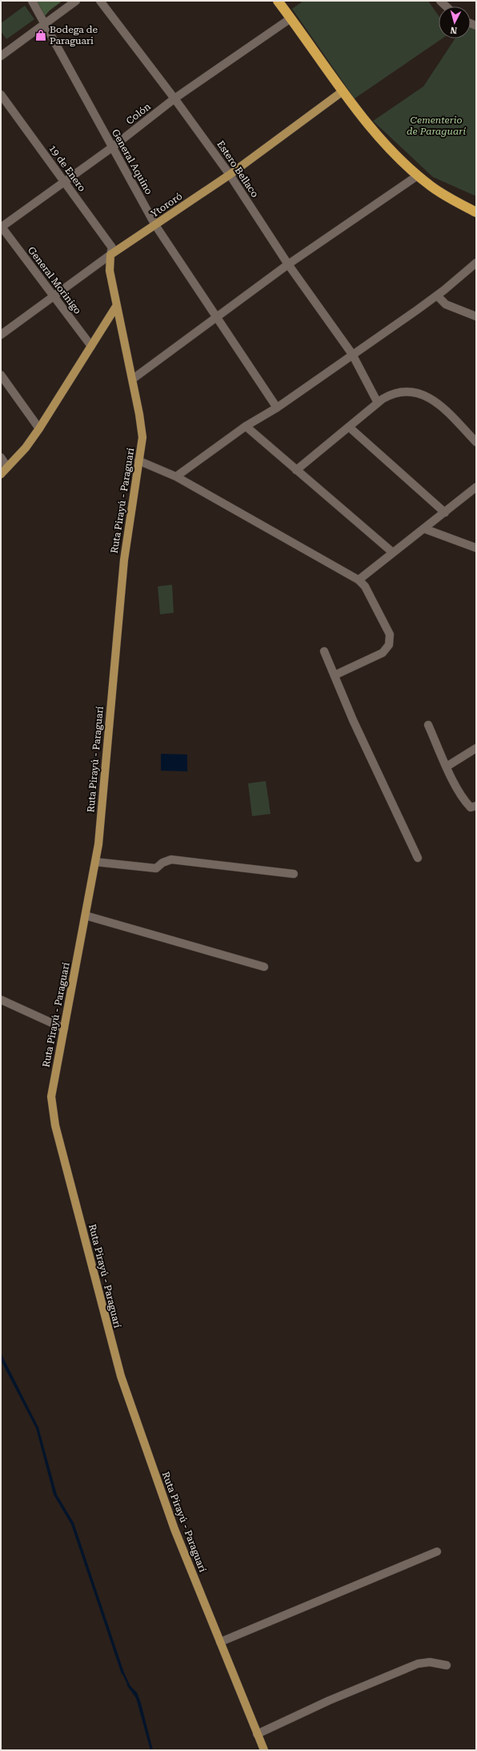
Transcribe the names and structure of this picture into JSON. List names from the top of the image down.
{
  "streets": {
    "main road": ["Ytororó", "Ruta Pirayú - Paraguarí"],
    "street": [
      "Colón",
      "General Aquino",
      "19 de Enero",
      "Estero Bellaco",
      "General Morinigo"
    ]
  },
  "crossings": [
    ["Colón", "General Aquino"],
    ["Colón", "19 de Enero"],
    ["Colón", "Estero Bellaco"],
    ["Colón", "General Morinigo"],
    ["General Aquino", "Ytororó"],
    ["19 de Enero", "Ytororó"],
    ["19 de Enero", "Ruta Pirayú - Paraguarí"],
    ["Estero Bellaco", "Ytororó"],
    ["Ytororó", "General Morinigo"],
    ["Ytororó", "Ruta Pirayú - Paraguarí"]
  ],
  "parks": ["Cementerio de Paraguarí"],
  "places": {
    "shop": ["Bodega de Paraguari"]
  },
  "north": "bottom"
}
